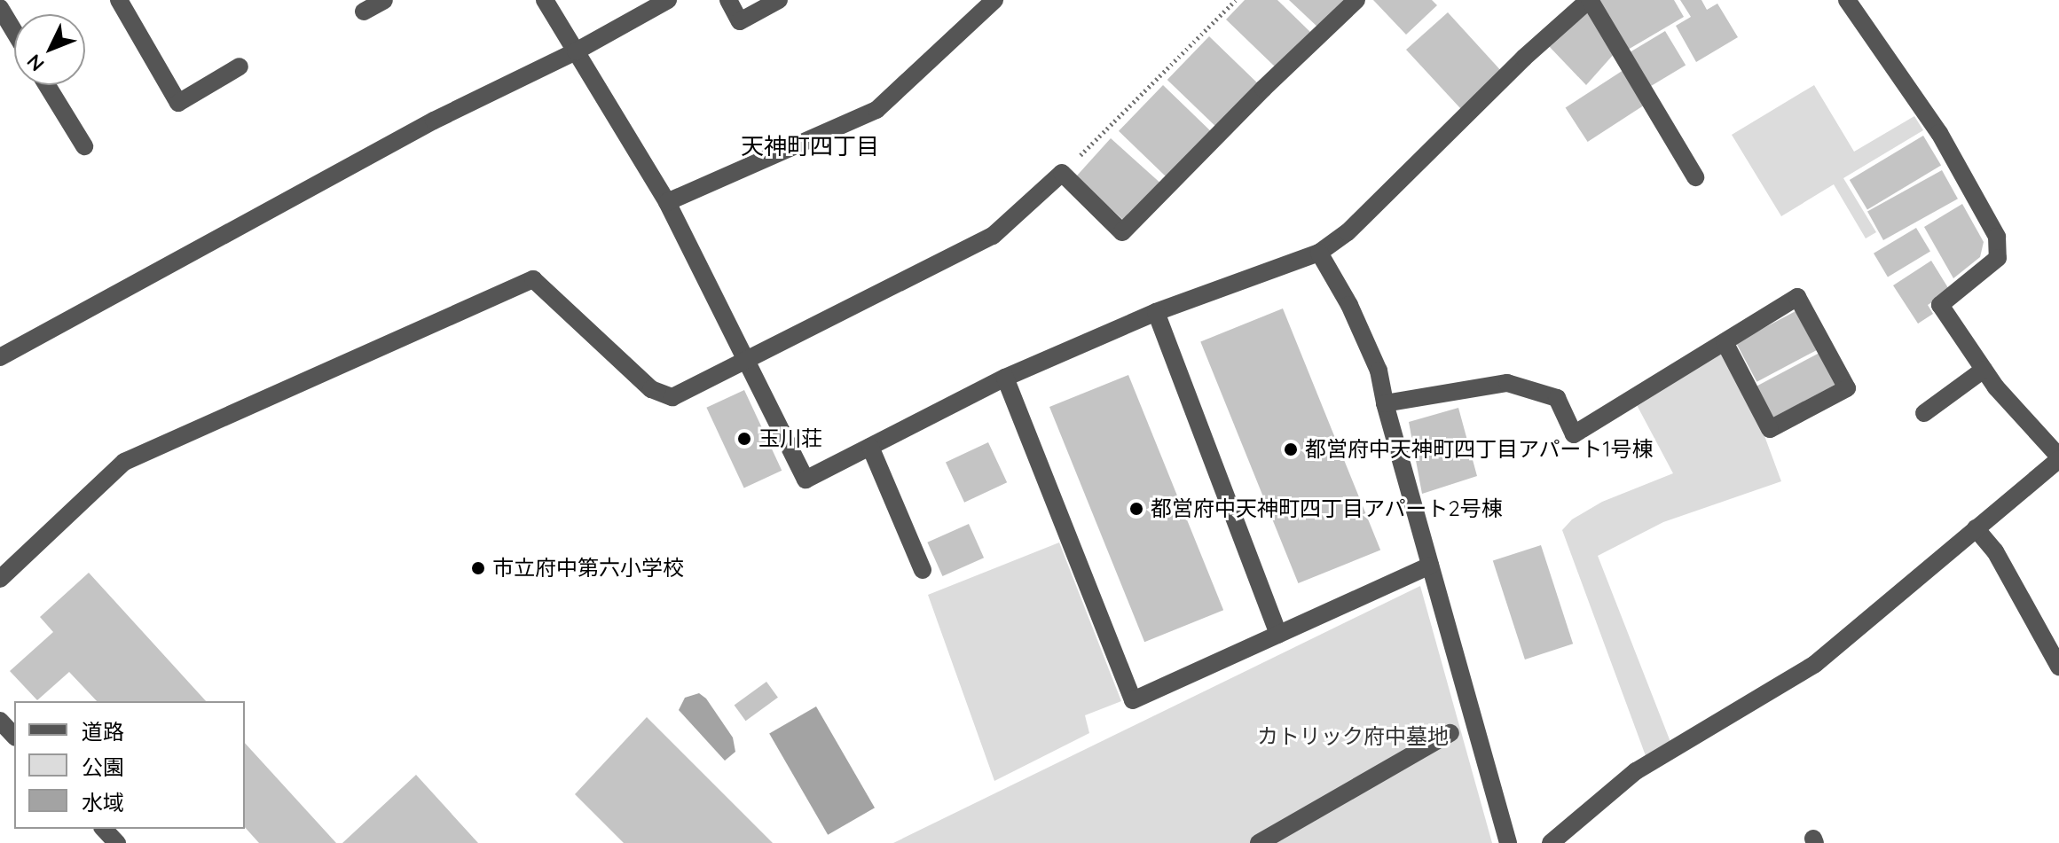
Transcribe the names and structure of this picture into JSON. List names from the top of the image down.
{
  "districts": ["天神町四丁目"],
  "parks": ["カトリック府中墓地"],
  "places": [
    "玉川荘",
    "都営府中天神町四丁目アパート1号棟",
    "都営府中天神町四丁目アパート2号棟",
    "市立府中第六小学校"
  ],
  "legend": ["道路", "公園", "水域"],
  "north": "bottom left"
}
